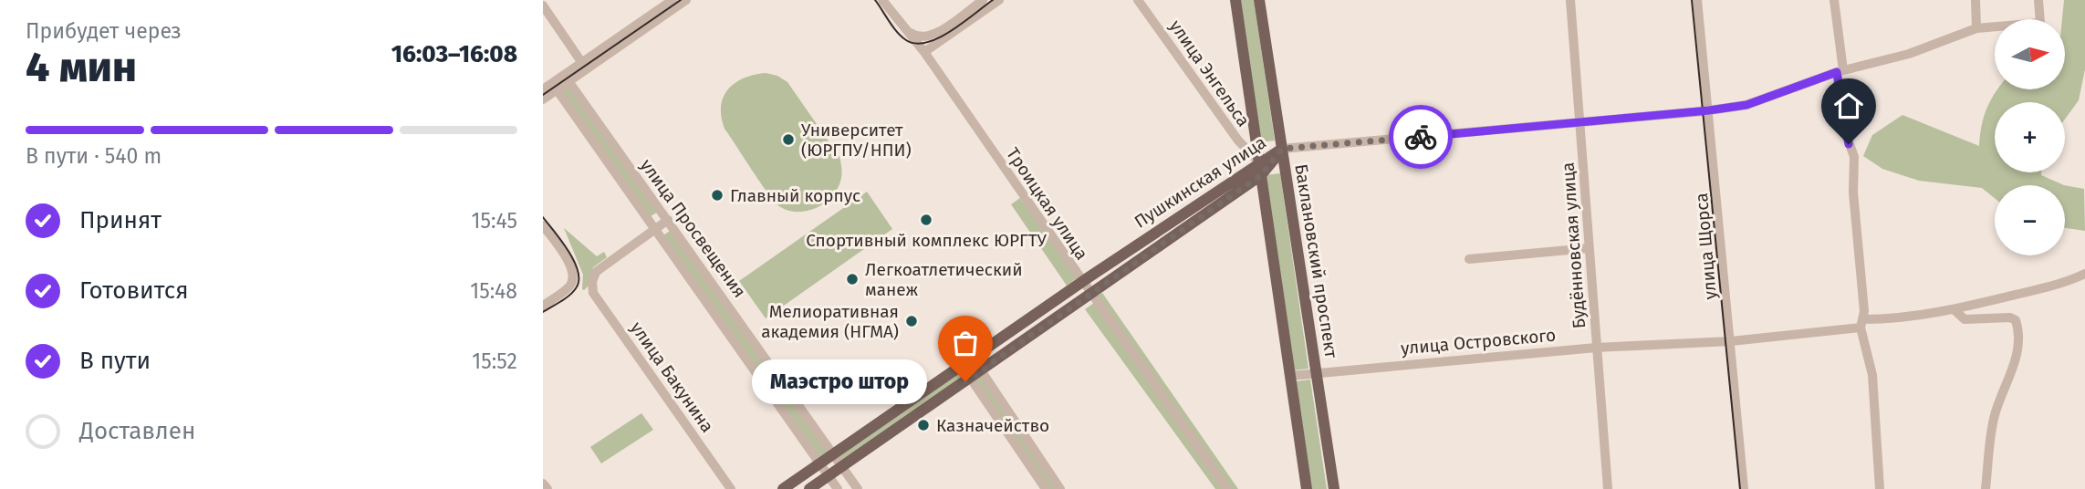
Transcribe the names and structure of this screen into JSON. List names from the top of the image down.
{
  "streets": {
    "main road": ["Пушкинская улица", "Баклановский проспект"],
    "street": [
      "улица Энгельса",
      "Троицкая улица",
      "улица Просвещения",
      "Будённовская улица",
      "улица Щорса",
      "улица Островского",
      "улица Бакунина"
    ]
  },
  "crossings": [
    ["улица Энгельса", "Пушкинская улица"],
    ["Пушкинская улица", "Троицкая улица"],
    ["Пушкинская улица", "улица Просвещения"],
    ["Пушкинская улица", "Баклановский проспект"],
    ["улица Просвещения", "улица Бакунина"],
    ["Будённовская улица", "улица Островского"],
    ["улица Щорса", "улица Островского"],
    ["Баклановский проспект", "улица Островского"]
  ],
  "places": [
    "Университет (ЮРГПУ/НПИ)",
    "Главный корпус",
    "Спортивный комплекс ЮРГТУ",
    "Легкоатлетический манеж",
    "Мелиоративная академия (НГМА)",
    "Маэстро штор",
    "Казначейство"
  ],
  "north": "right",
  "page": {
    "heading": ["4 мин", "Прибудет через", "16:03–16:08"],
    "map_buttons": ["+", "−"],
    "bar": "В пути · 540 m",
    "list": [
      ["Принят", "15:45"],
      ["Готовится", "15:48"],
      ["В пути", "15:52"],
      "Доставлен"
    ],
    "bubble": "Маэстро штор"
  }
}
